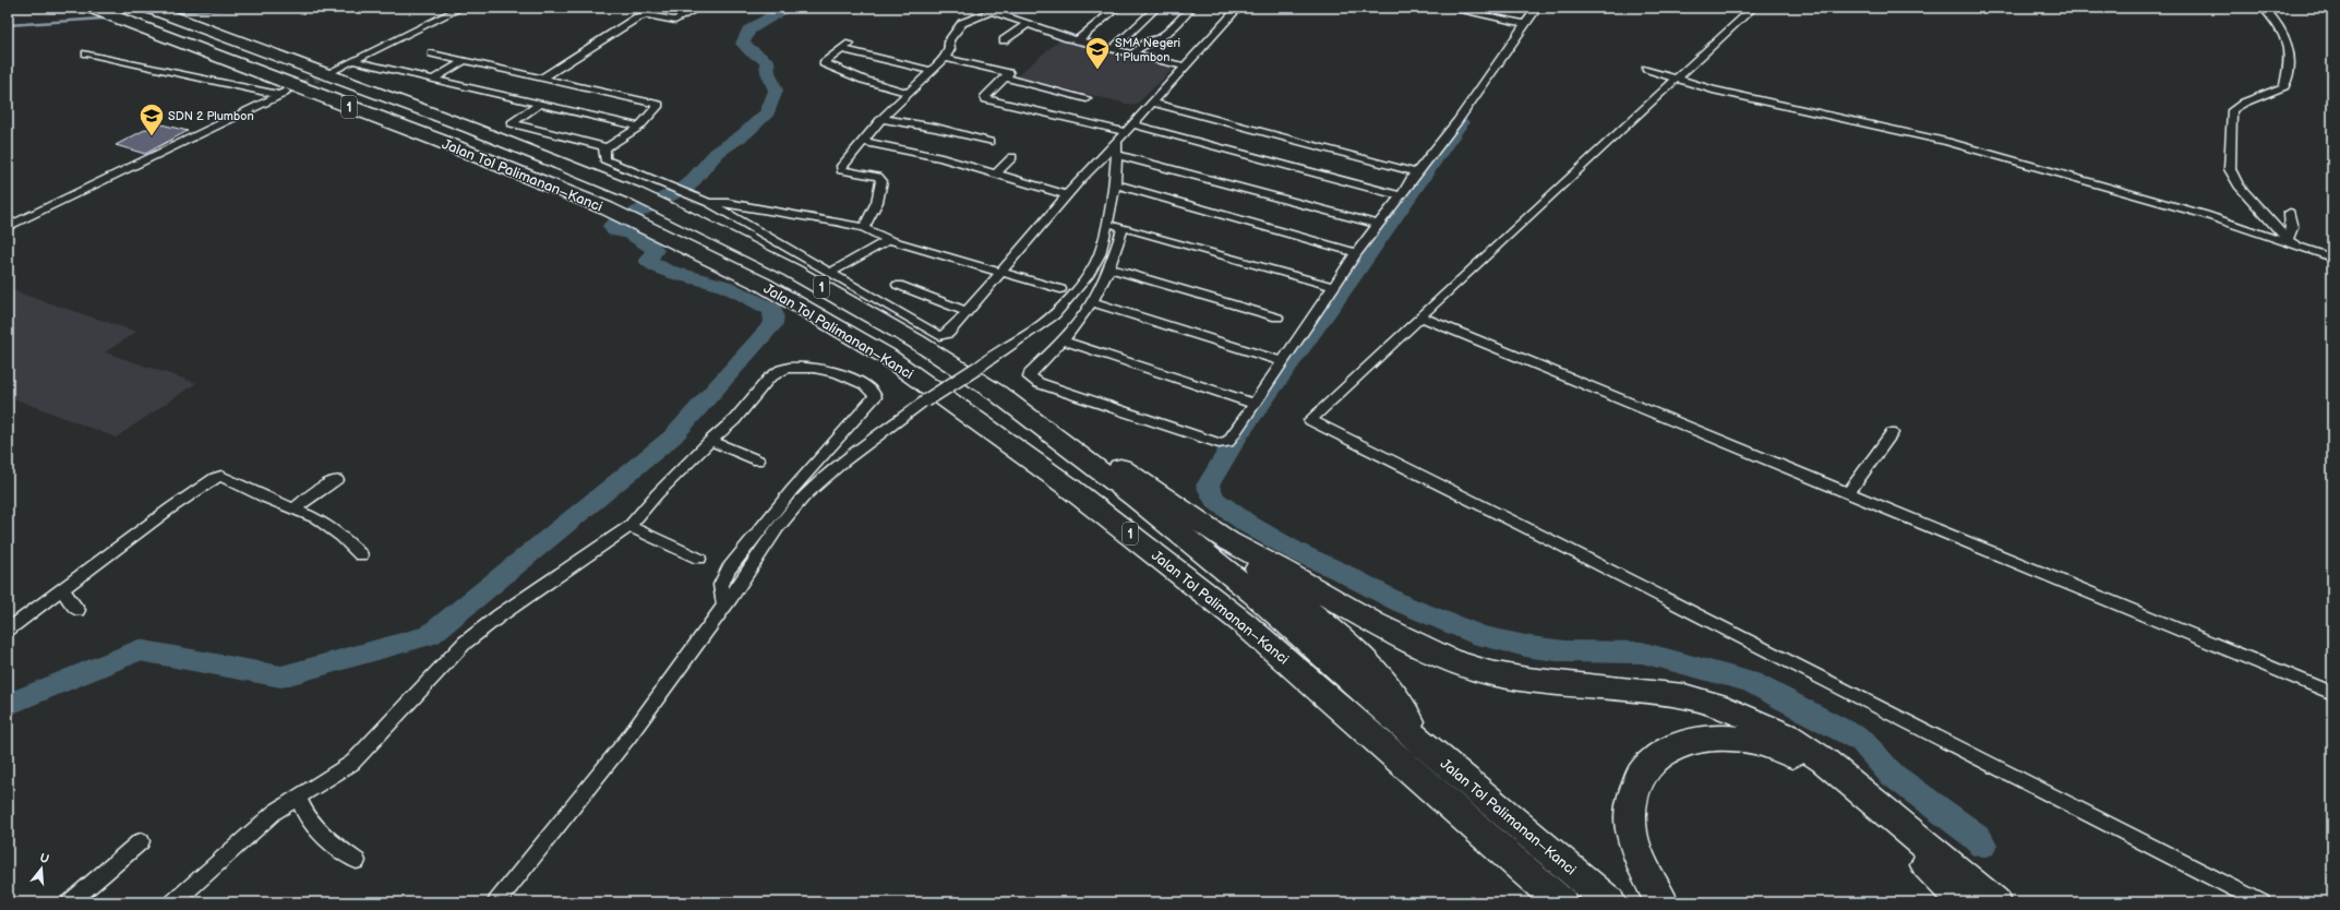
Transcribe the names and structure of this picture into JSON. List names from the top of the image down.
{
  "streets": {
    "highway": ["1", "Jalan Tol Palimanan–Kanci"]
  },
  "places": {
    "school or university": ["SMA Negeri 1 Plumbon", "SDN 2 Plumbon"]
  },
  "north": "top"
}
